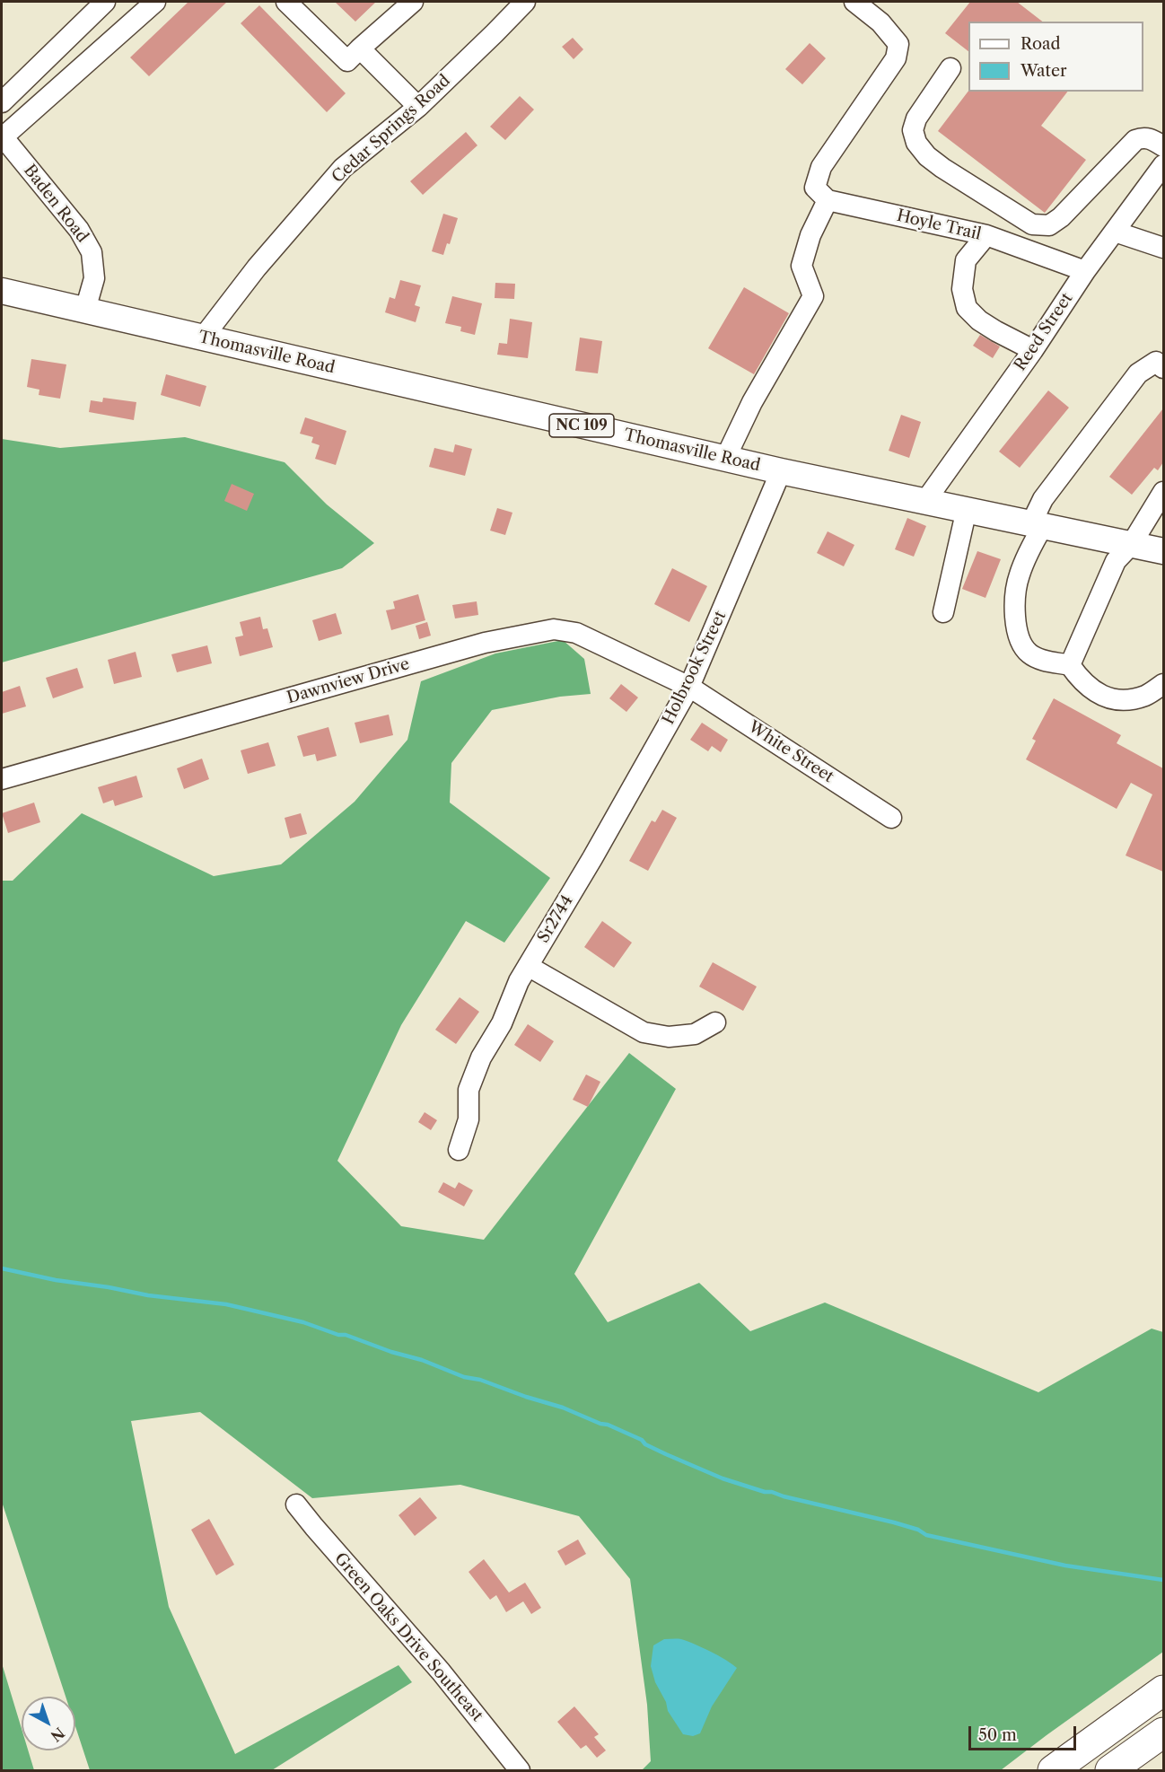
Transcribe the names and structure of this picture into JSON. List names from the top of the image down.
{
  "streets": {
    "main road": ["Thomasville Road", "NC 109"],
    "street": [
      "Cedar Springs Road",
      "Baden Road",
      "Hoyle Trail",
      "Reed Street",
      "Holbrook Street",
      "Dawnview Drive",
      "White Street",
      "Sr2744",
      "Green Oaks Drive Southeast"
    ]
  },
  "crossings": [
    ["Cedar Springs Road", "Thomasville Road"],
    ["Baden Road", "Thomasville Road"],
    ["Hoyle Trail", "Reed Street"],
    ["Reed Street", "Thomasville Road"],
    ["Thomasville Road", "Holbrook Street"],
    ["Holbrook Street", "Dawnview Drive"],
    ["Holbrook Street", "White Street"],
    ["Holbrook Street", "Sr2744"],
    ["Dawnview Drive", "White Street"]
  ],
  "legend": ["Road", "Water"],
  "scale_bar": "50 m",
  "north": "bottom right"
}
